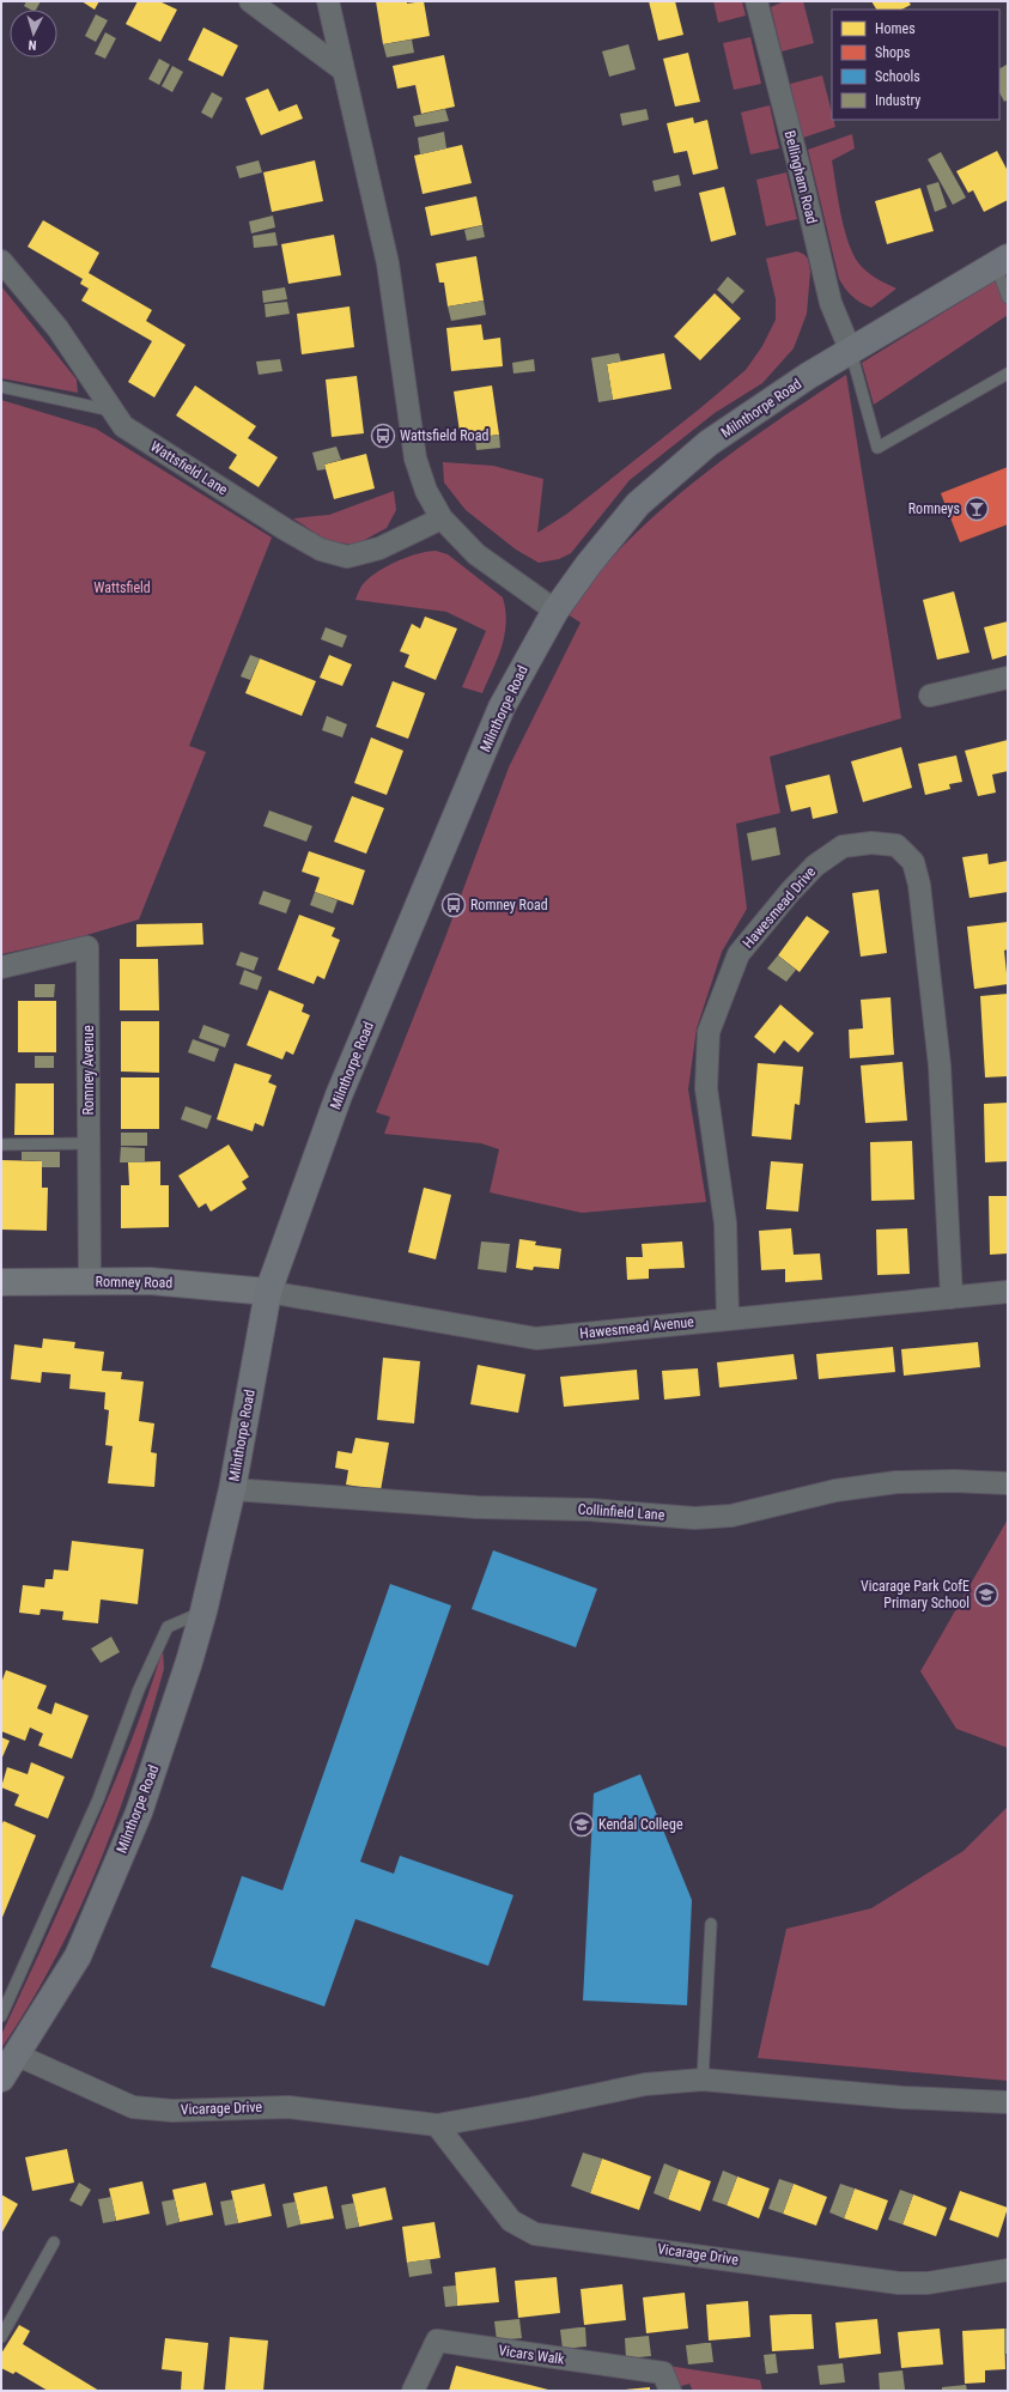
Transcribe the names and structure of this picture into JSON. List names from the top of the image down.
{
  "streets": {
    "highway": ["Milnthorpe Road"],
    "main road": ["Romney Road"],
    "street": [
      "Bellingham Road",
      "Wattsfield Lane",
      "Hawesmead Drive",
      "Romney Avenue",
      "Hawesmead Avenue",
      "Collinfield Lane",
      "Vicarage Drive",
      "Vicars Walk"
    ]
  },
  "crossings": [
    ["Bellingham Road", "Milnthorpe Road"],
    ["Milnthorpe Road", "Romney Road"],
    ["Milnthorpe Road", "Hawesmead Avenue"],
    ["Milnthorpe Road", "Collinfield Lane"],
    ["Milnthorpe Road", "Vicarage Drive"],
    ["Hawesmead Drive", "Hawesmead Avenue"],
    ["Romney Avenue", "Romney Road"],
    ["Romney Road", "Hawesmead Avenue"]
  ],
  "parks": ["Wattsfield"],
  "places": {
    "bus stop": ["Wattsfield Road", "Romney Road"],
    "bar": ["Romneys"],
    "school or university": ["Vicarage Park CofE Primary School", "Kendal College"]
  },
  "legend": [
    "Homes",
    "Shops",
    "Schools",
    "Industry"
  ],
  "north": "bottom"
}
